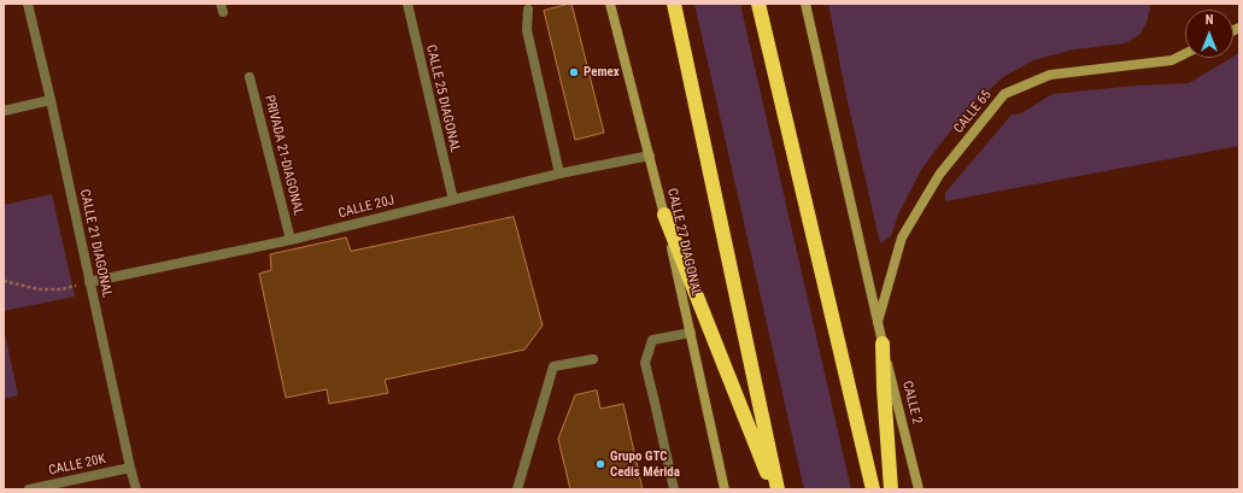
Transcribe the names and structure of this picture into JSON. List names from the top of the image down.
{
  "streets": {
    "main road": ["CALLE 65", "CALLE 27 DIAGONAL", "CALLE 2"],
    "street": [
      "CALLE 25 DIAGONAL",
      "PRIVADA 21-DIAGONAL",
      "CALLE 20J",
      "CALLE 21 DIAGONAL",
      "CALLE 20K"
    ]
  },
  "crossings": [
    ["CALLE 25 DIAGONAL", "CALLE 20J"],
    ["CALLE 65", "CALLE 2"],
    ["PRIVADA 21-DIAGONAL", "CALLE 20J"],
    ["CALLE 20J", "CALLE 27 DIAGONAL"],
    ["CALLE 20J", "CALLE 21 DIAGONAL"],
    ["CALLE 21 DIAGONAL", "CALLE 20K"]
  ],
  "places": ["Pemex", "Grupo GTC Cedis Mérida"],
  "north": "top"
}
